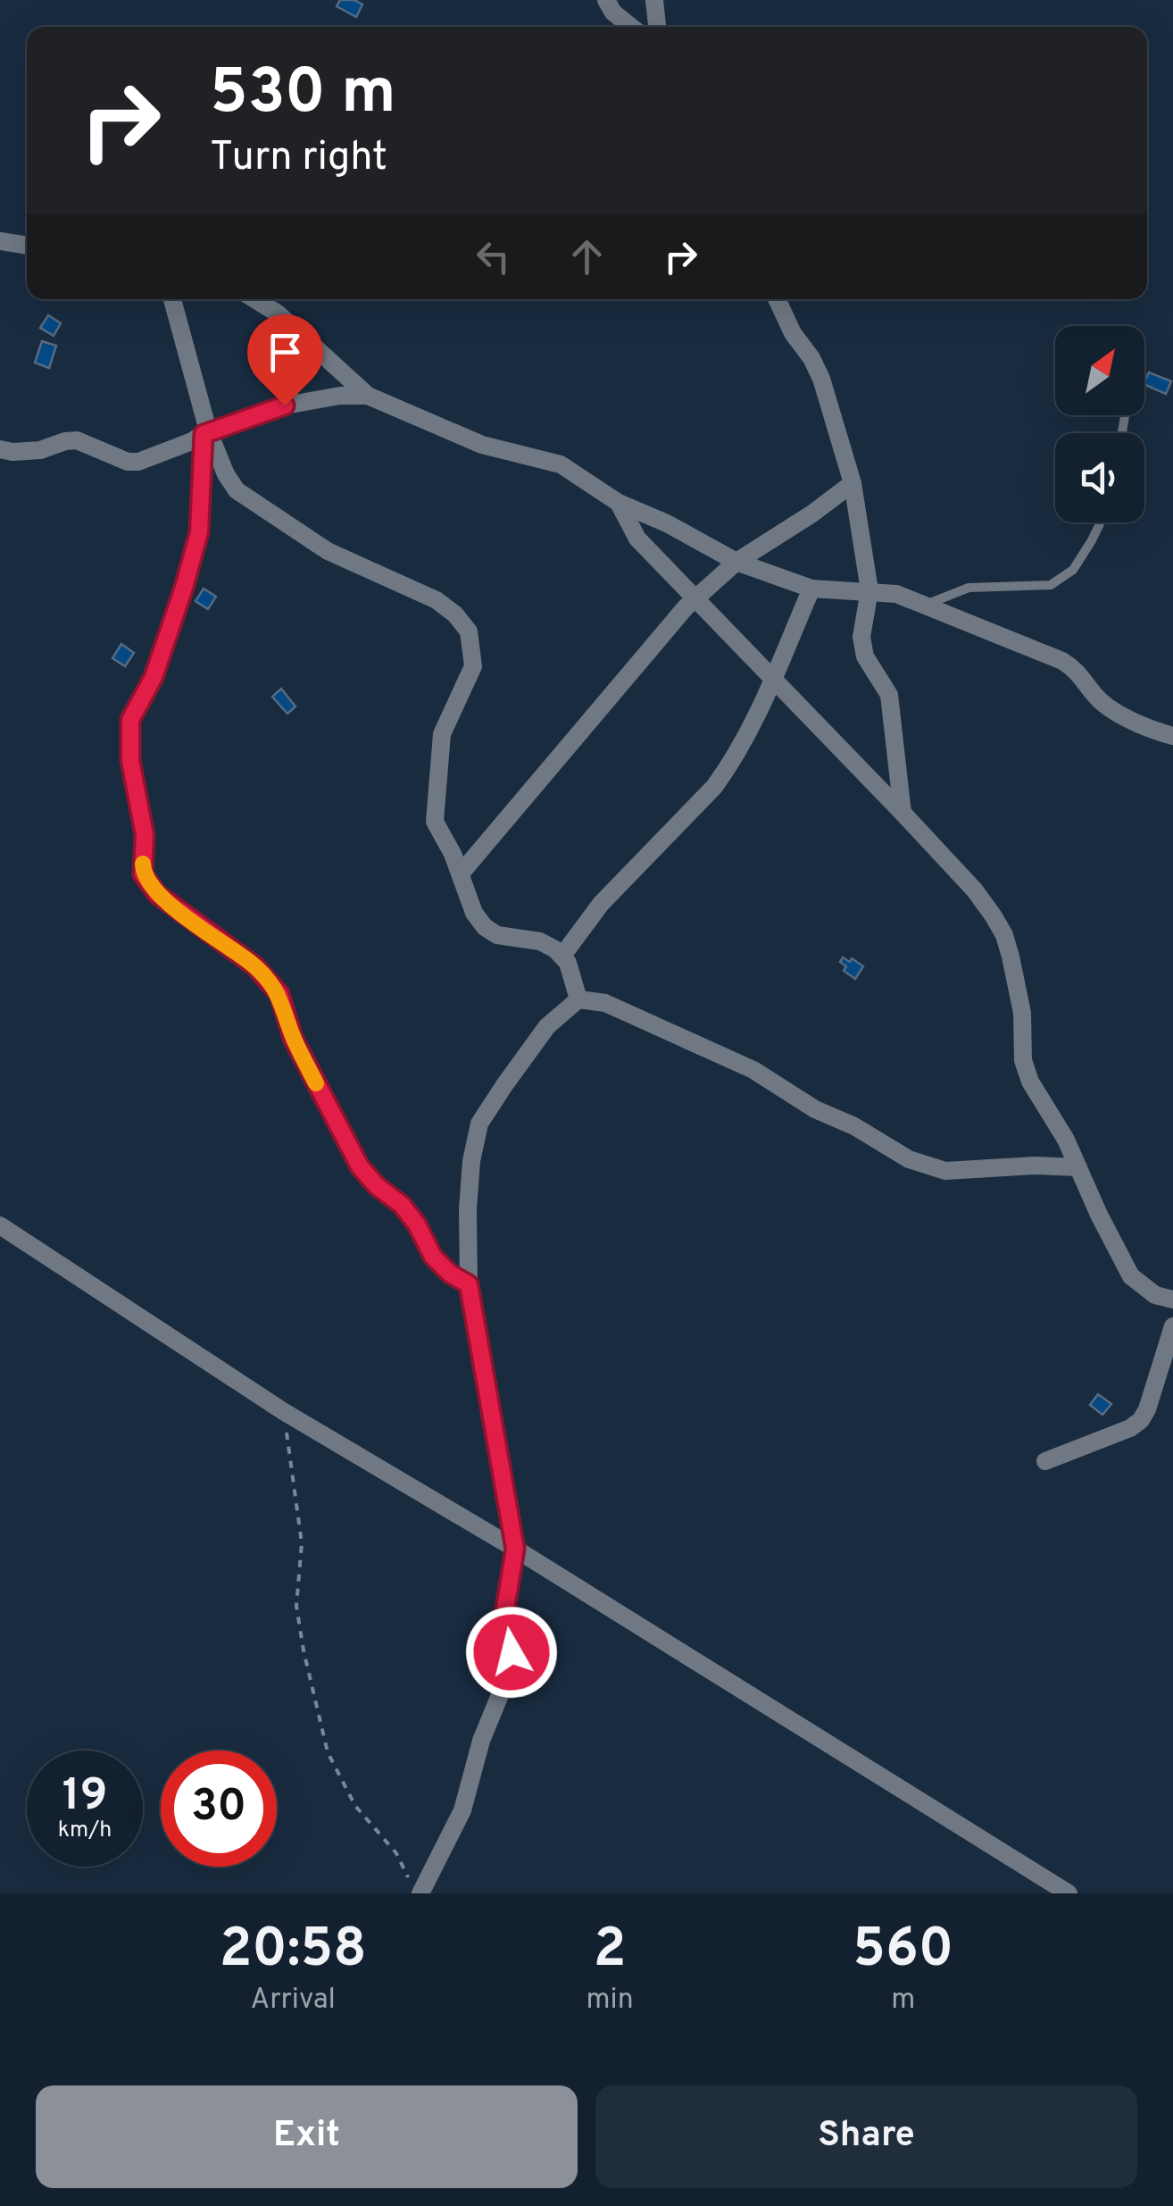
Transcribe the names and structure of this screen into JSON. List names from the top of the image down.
{
  "north": "top right",
  "page": {
    "turn": ["530 m", "Turn right"],
    "speed": "19 km/h",
    "limit": "30",
    "eta": [
      "20:58",
      "Arrival",
      "2",
      "min",
      "560",
      "m"
    ],
    "buttons": ["Exit", "Share"]
  }
}
